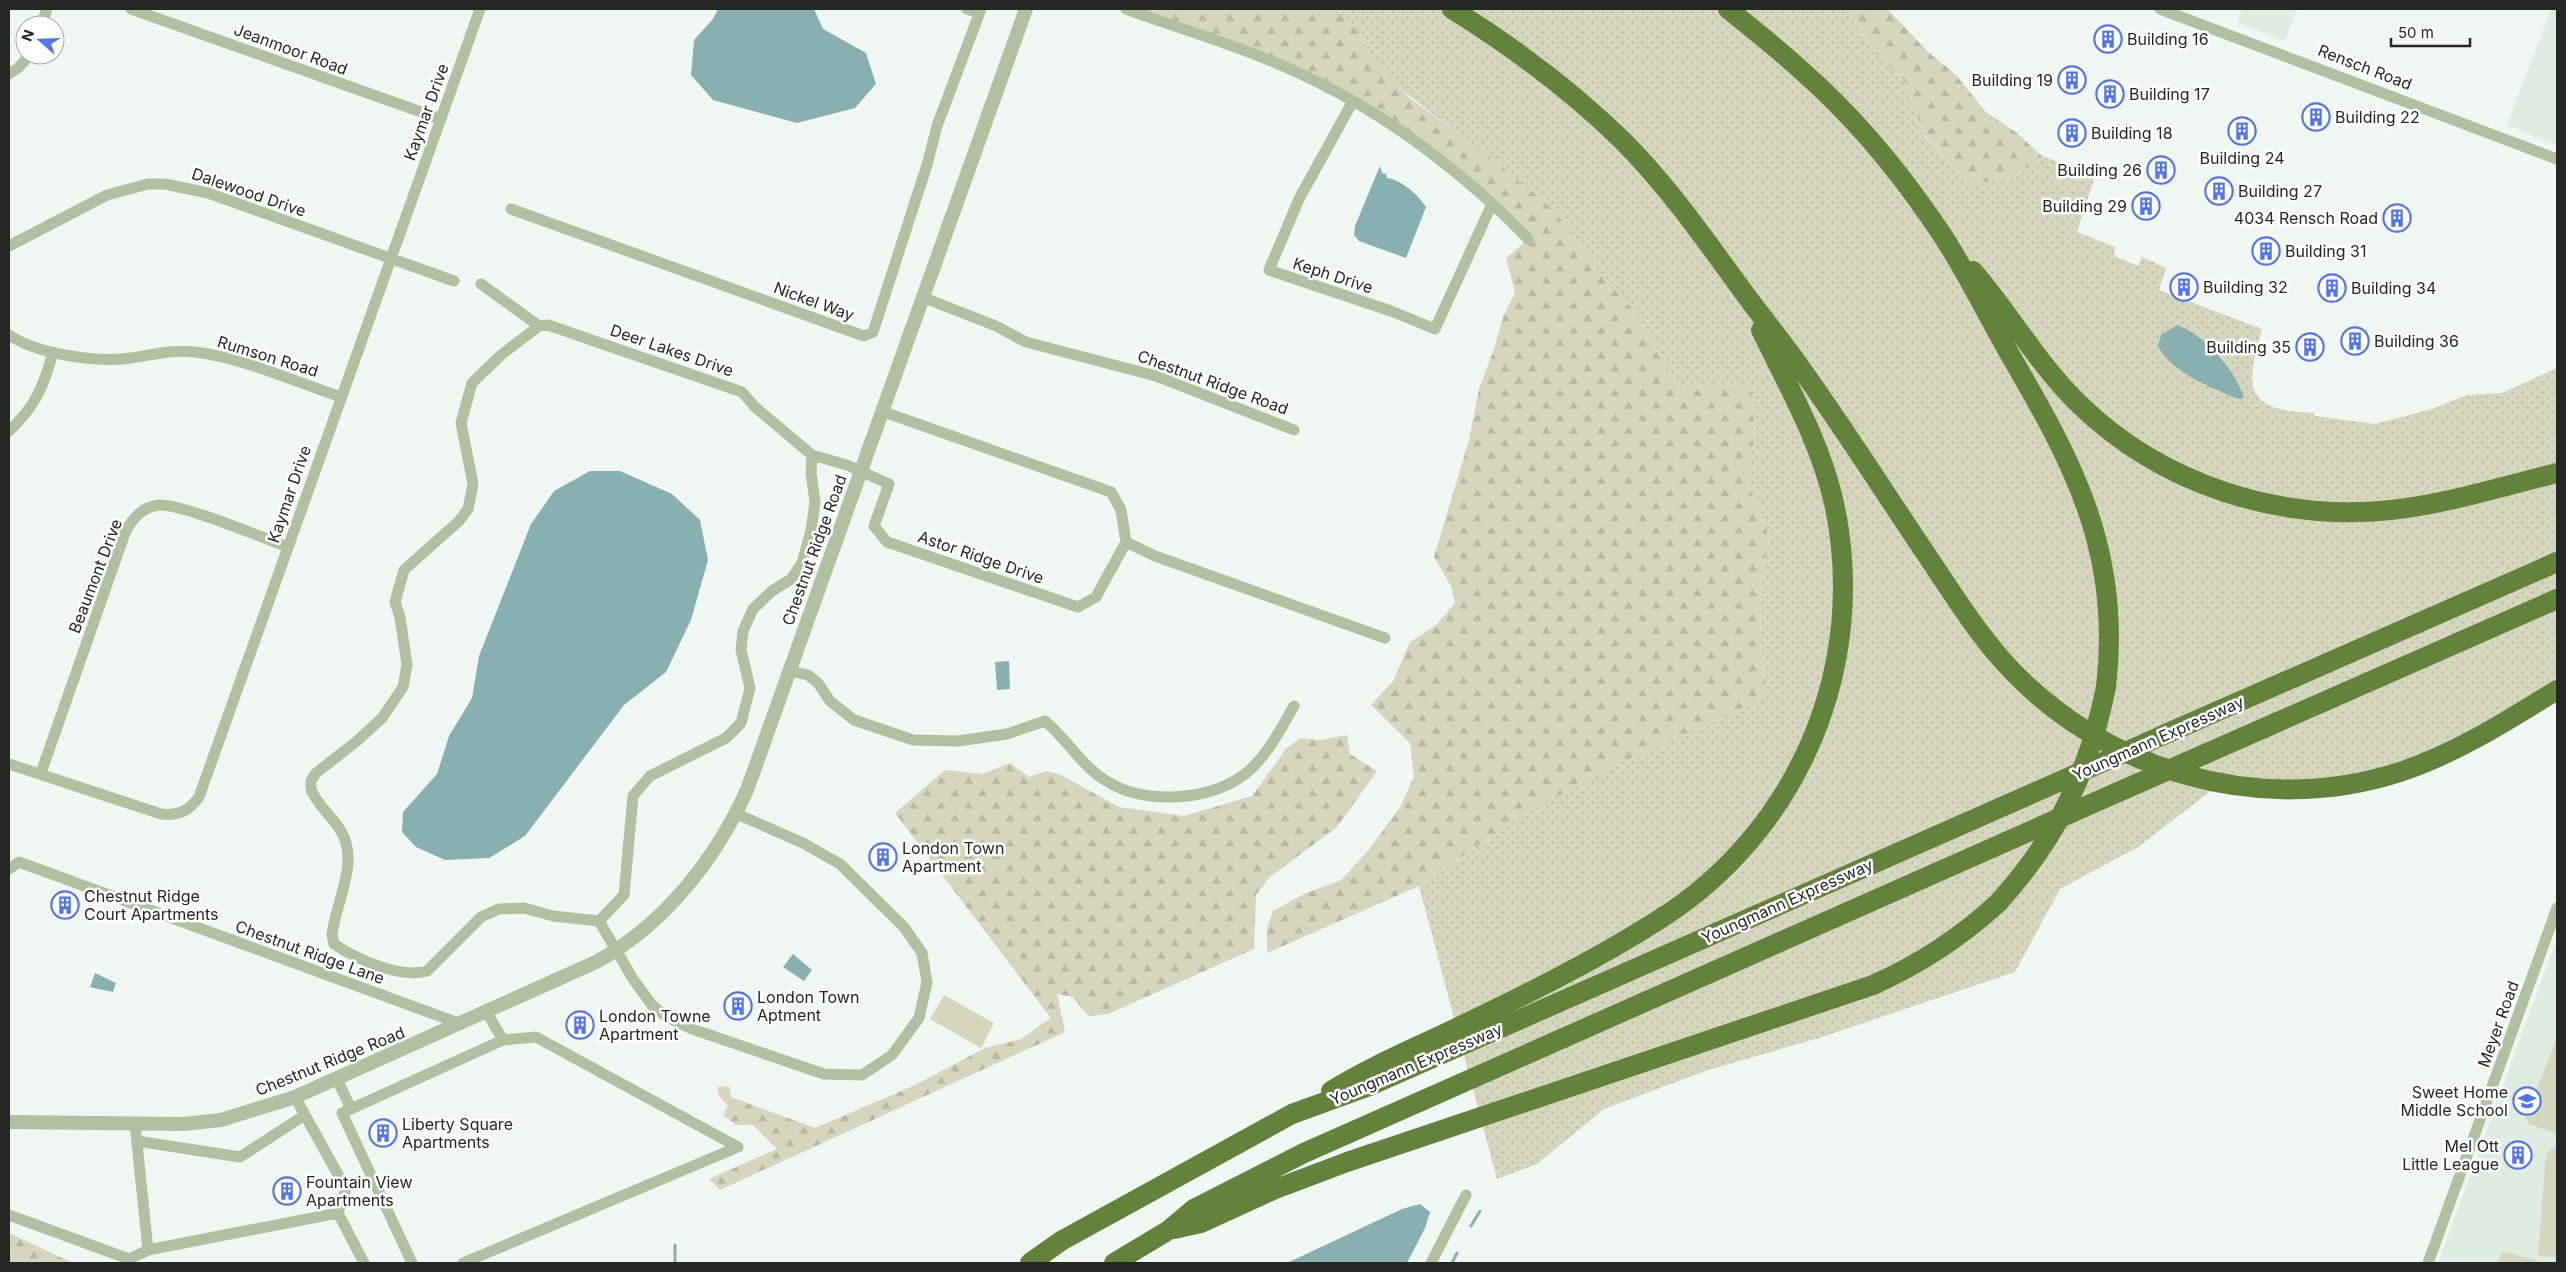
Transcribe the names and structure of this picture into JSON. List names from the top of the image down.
{
  "streets": {
    "highway": ["Youngmann Expressway"],
    "street": [
      "Jeanmoor Road",
      "Rensch Road",
      "Kaymar Drive",
      "Dalewood Drive",
      "Keph Drive",
      "Nickel Way",
      "Deer Lakes Drive",
      "Rumson Road",
      "Chestnut Ridge Road",
      "Astor Ridge Drive",
      "Beaumont Drive",
      "Chestnut Ridge Lane",
      "Meyer Road"
    ]
  },
  "crossings": [
    ["Jeanmoor Road", "Kaymar Drive"],
    ["Kaymar Drive", "Dalewood Drive"],
    ["Kaymar Drive", "Rumson Road"],
    ["Kaymar Drive", "Beaumont Drive"],
    ["Deer Lakes Drive", "Chestnut Ridge Road"],
    ["Deer Lakes Drive", "Astor Ridge Drive"],
    ["Chestnut Ridge Road", "Astor Ridge Drive"],
    ["Chestnut Ridge Road", "Chestnut Ridge Lane"]
  ],
  "places": {
    "building": [
      "Building 16",
      "Building 19",
      "Building 17",
      "Building 22",
      "Building 24",
      "Building 18",
      "Building 26",
      "Building 27",
      "Building 29",
      "4034 Rensch Road",
      "Building 31",
      "Building 32",
      "Building 34",
      "Building 36",
      "Building 35",
      "London Town Apartment",
      "Chestnut Ridge Court Apartments",
      "London Town Aptment",
      "London Towne Apartment",
      "Liberty Square Apartments",
      "Mel Ott Little League",
      "Fountain View Apartments"
    ],
    "school or university": ["Sweet Home Middle School"]
  },
  "scale_bar": "50 m",
  "north": "left"
}
